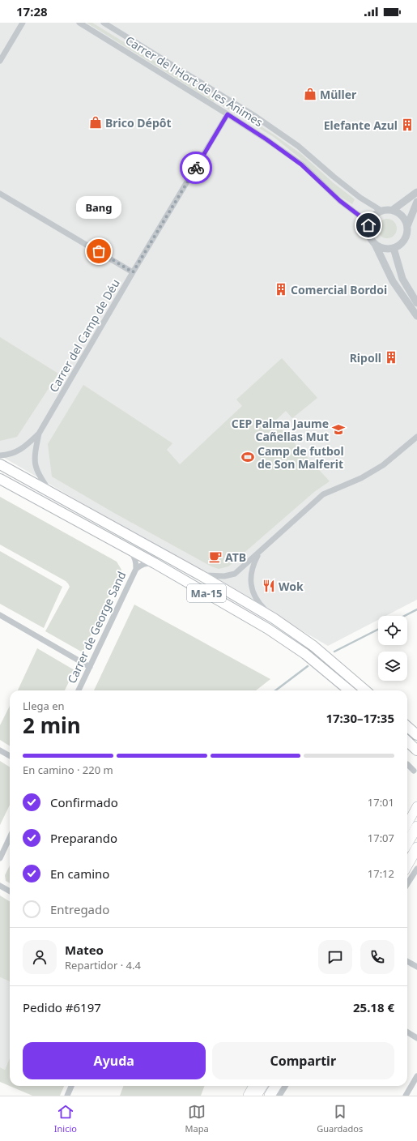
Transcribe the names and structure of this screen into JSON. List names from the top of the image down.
{
  "streets": {
    "highway": ["Ma-15"],
    "street": ["Carrer de l'Hort de les Ànimes", "Carrer del Camp de Déu", "Carrer de George Sand"]
  },
  "crossings": [
    ["Carrer de l'Hort de les Ànimes", "Carrer del Camp de Déu"],
    ["Ma-15", "Carrer de George Sand"]
  ],
  "places": {
    "shop": ["Müller", "Brico Dépôt"],
    "building": ["Elefante Azul", "Comercial Bordoi", "Ripoll"],
    "other": ["Bang"],
    "school or university": ["CEP Palma Jaume Cañellas Mut"],
    "sports": ["Camp de futbol de Son Malferit"],
    "cafe": ["ATB"],
    "restaurant": ["Wok"]
  },
  "page": {
    "status": "17:28",
    "bubble": "Bang",
    "heading": ["2 min", "Llega en", "17:30–17:35"],
    "panel": [
      "Mateo",
      "Repartidor · 4.4",
      "Pedido #6197",
      "25.18 €"
    ],
    "bar": "En camino · 220 m",
    "list": [
      ["Confirmado", "17:01"],
      ["Preparando", "17:07"],
      ["En camino", "17:12"],
      "Entregado"
    ],
    "buttons": ["Ayuda", "Compartir"],
    "tabs": ["Inicio", "Mapa", "Guardados"]
  }
}
